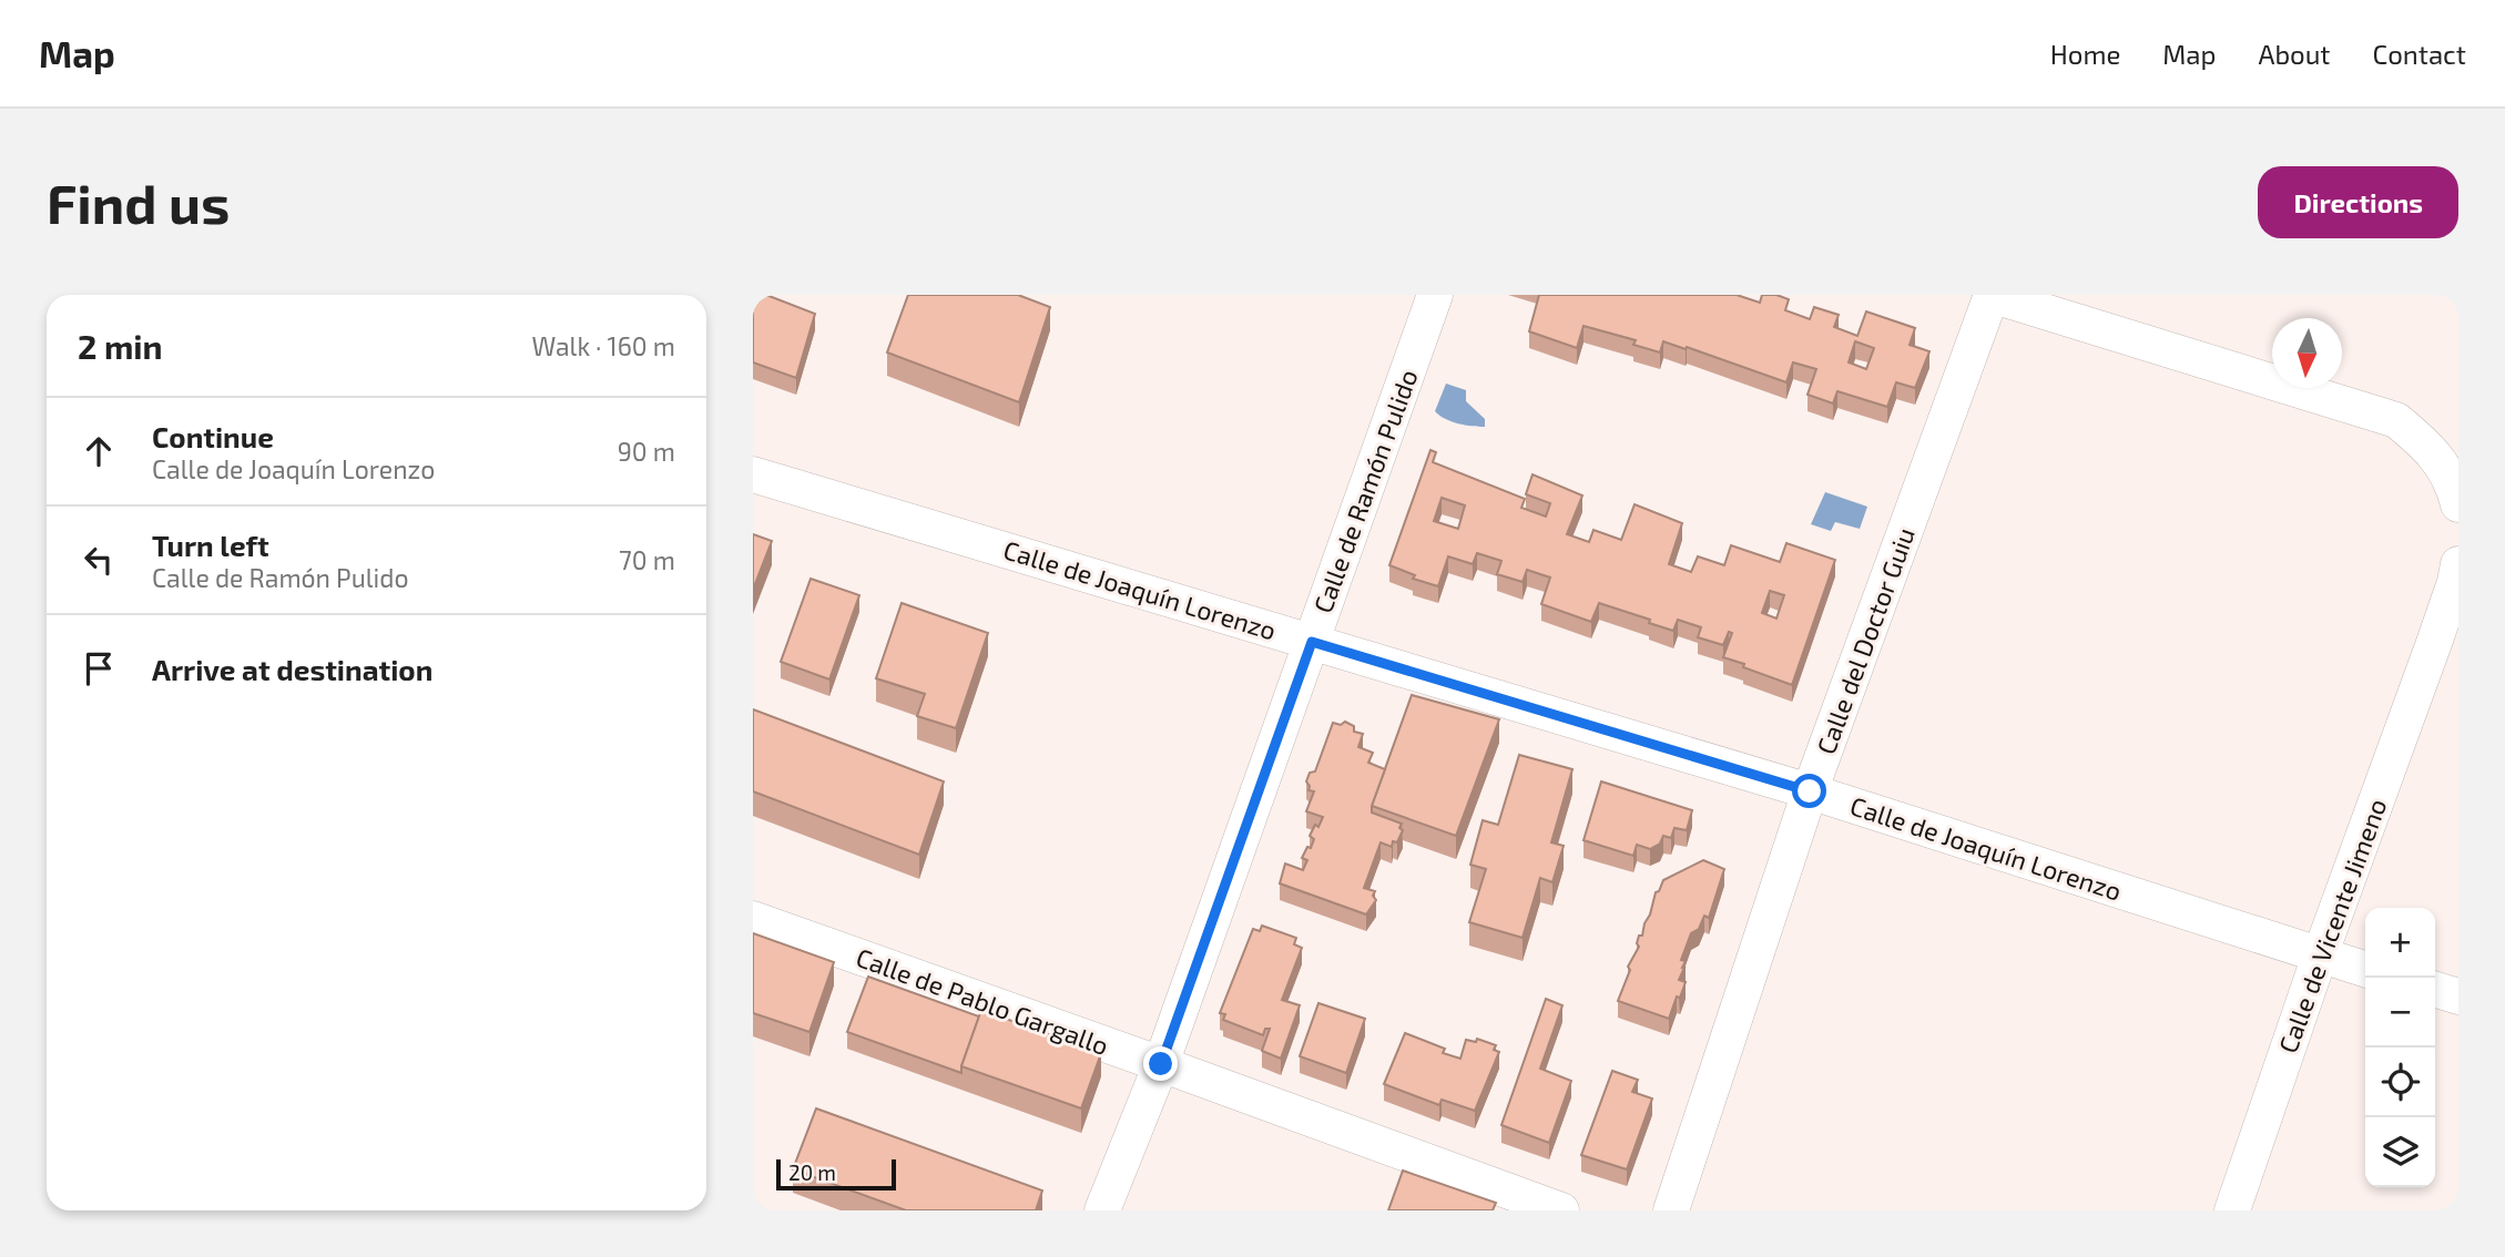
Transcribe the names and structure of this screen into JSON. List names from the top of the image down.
{
  "streets": {
    "street": [
      "Calle de Ramón Pulido",
      "Calle de Joaquín Lorenzo",
      "Calle del Doctor Guiu",
      "Calle de Vicente Jimeno",
      "Calle de Pablo Gargallo"
    ]
  },
  "crossings": [
    ["Calle de Ramón Pulido", "Calle de Joaquín Lorenzo"],
    ["Calle de Ramón Pulido", "Calle de Pablo Gargallo"],
    ["Calle de Joaquín Lorenzo", "Calle del Doctor Guiu"],
    ["Calle de Joaquín Lorenzo", "Calle de Vicente Jimeno"]
  ],
  "scale_bar": "20 m",
  "north": "bottom",
  "page": {
    "header": "Map",
    "nav": [
      "Home",
      "Map",
      "About",
      "Contact"
    ],
    "buttons": "Directions",
    "title": "Find us",
    "heading": ["2 min", "Walk · 160 m"],
    "list": [
      ["Continue", "Calle de Joaquín Lorenzo", "90 m"],
      ["Turn left", "Calle de Ramón Pulido", "70 m"],
      "Arrive at destination"
    ],
    "map_buttons": ["+", "−"],
    "scale": "20 m"
  }
}
